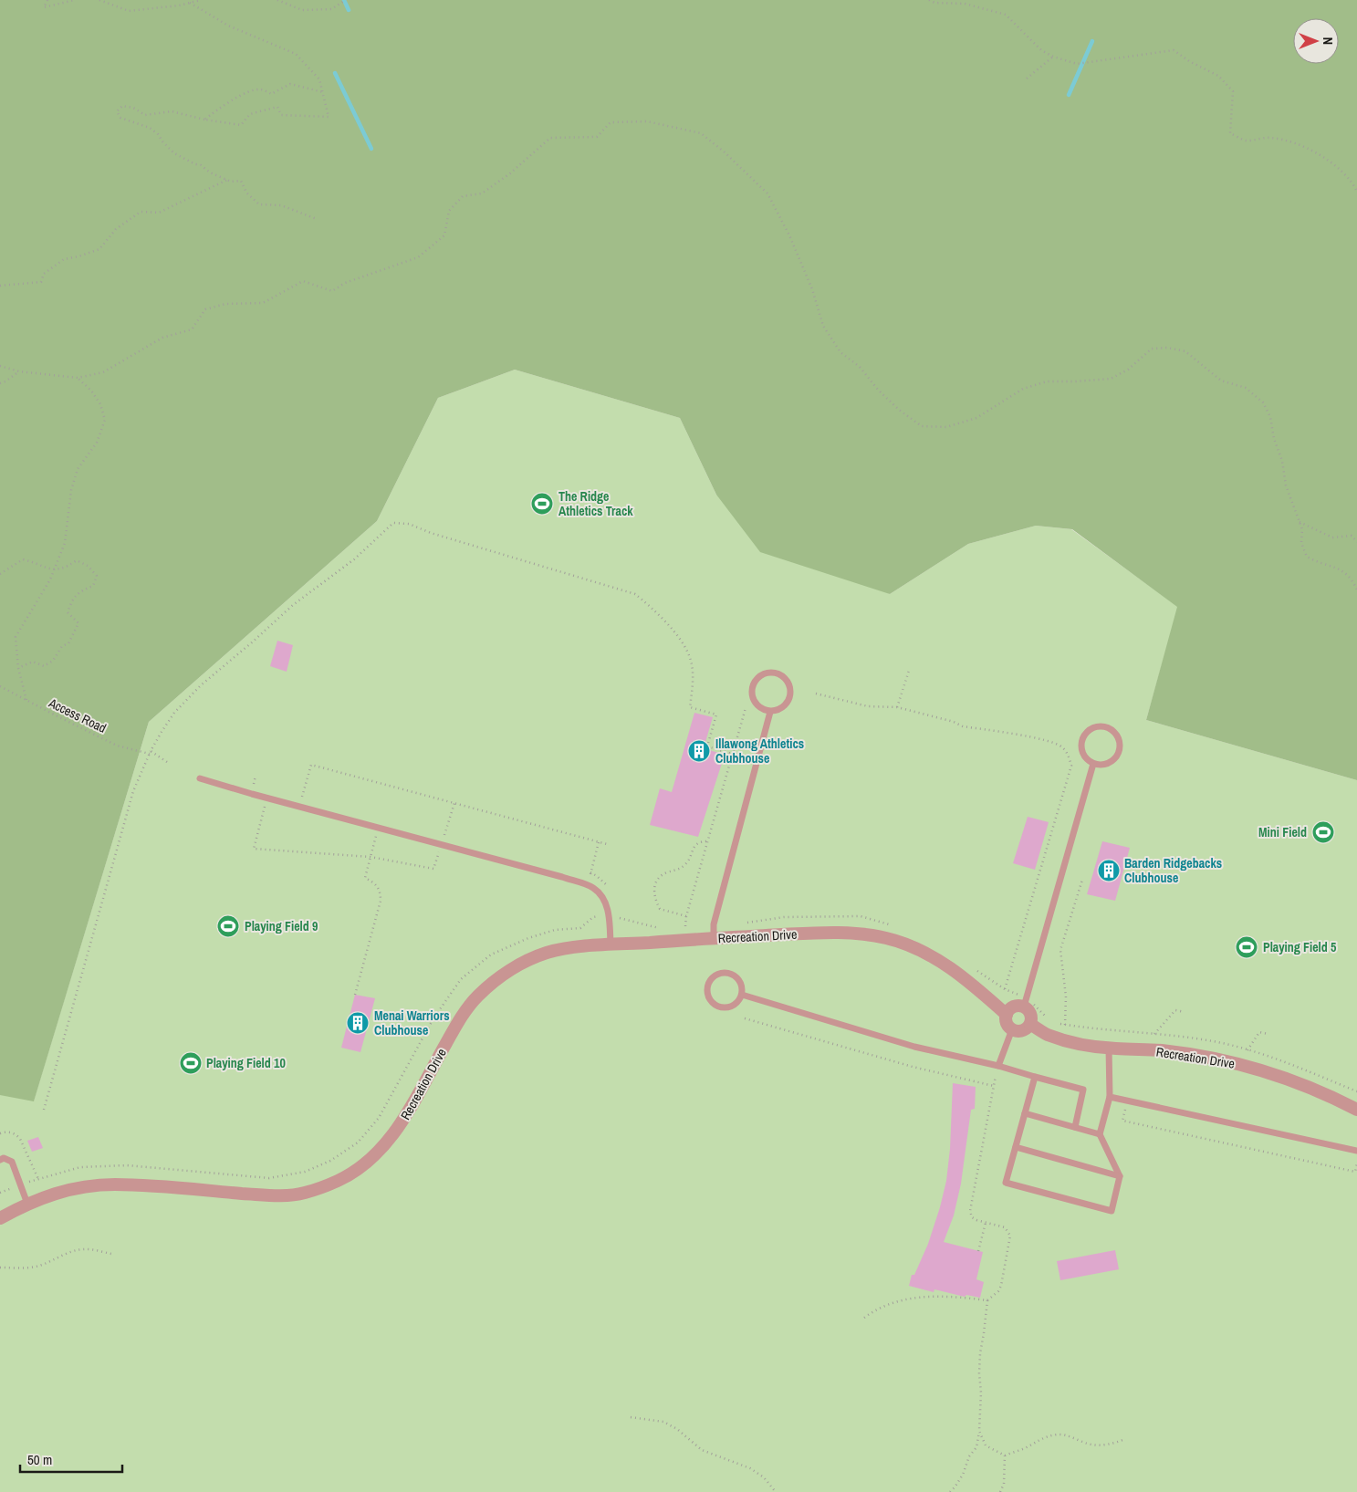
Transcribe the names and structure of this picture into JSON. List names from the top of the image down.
{
  "streets": {
    "street": ["Recreation Drive"],
    "path": ["Access Road"]
  },
  "places": {
    "sports": [
      "The Ridge Athletics Track",
      "Mini Field",
      "Playing Field 9",
      "Playing Field 5",
      "Playing Field 10"
    ],
    "building": ["Illawong Athletics Clubhouse", "Barden Ridgebacks Clubhouse", "Menai Warriors Clubhouse"]
  },
  "scale_bar": "50 m",
  "north": "right"
}
